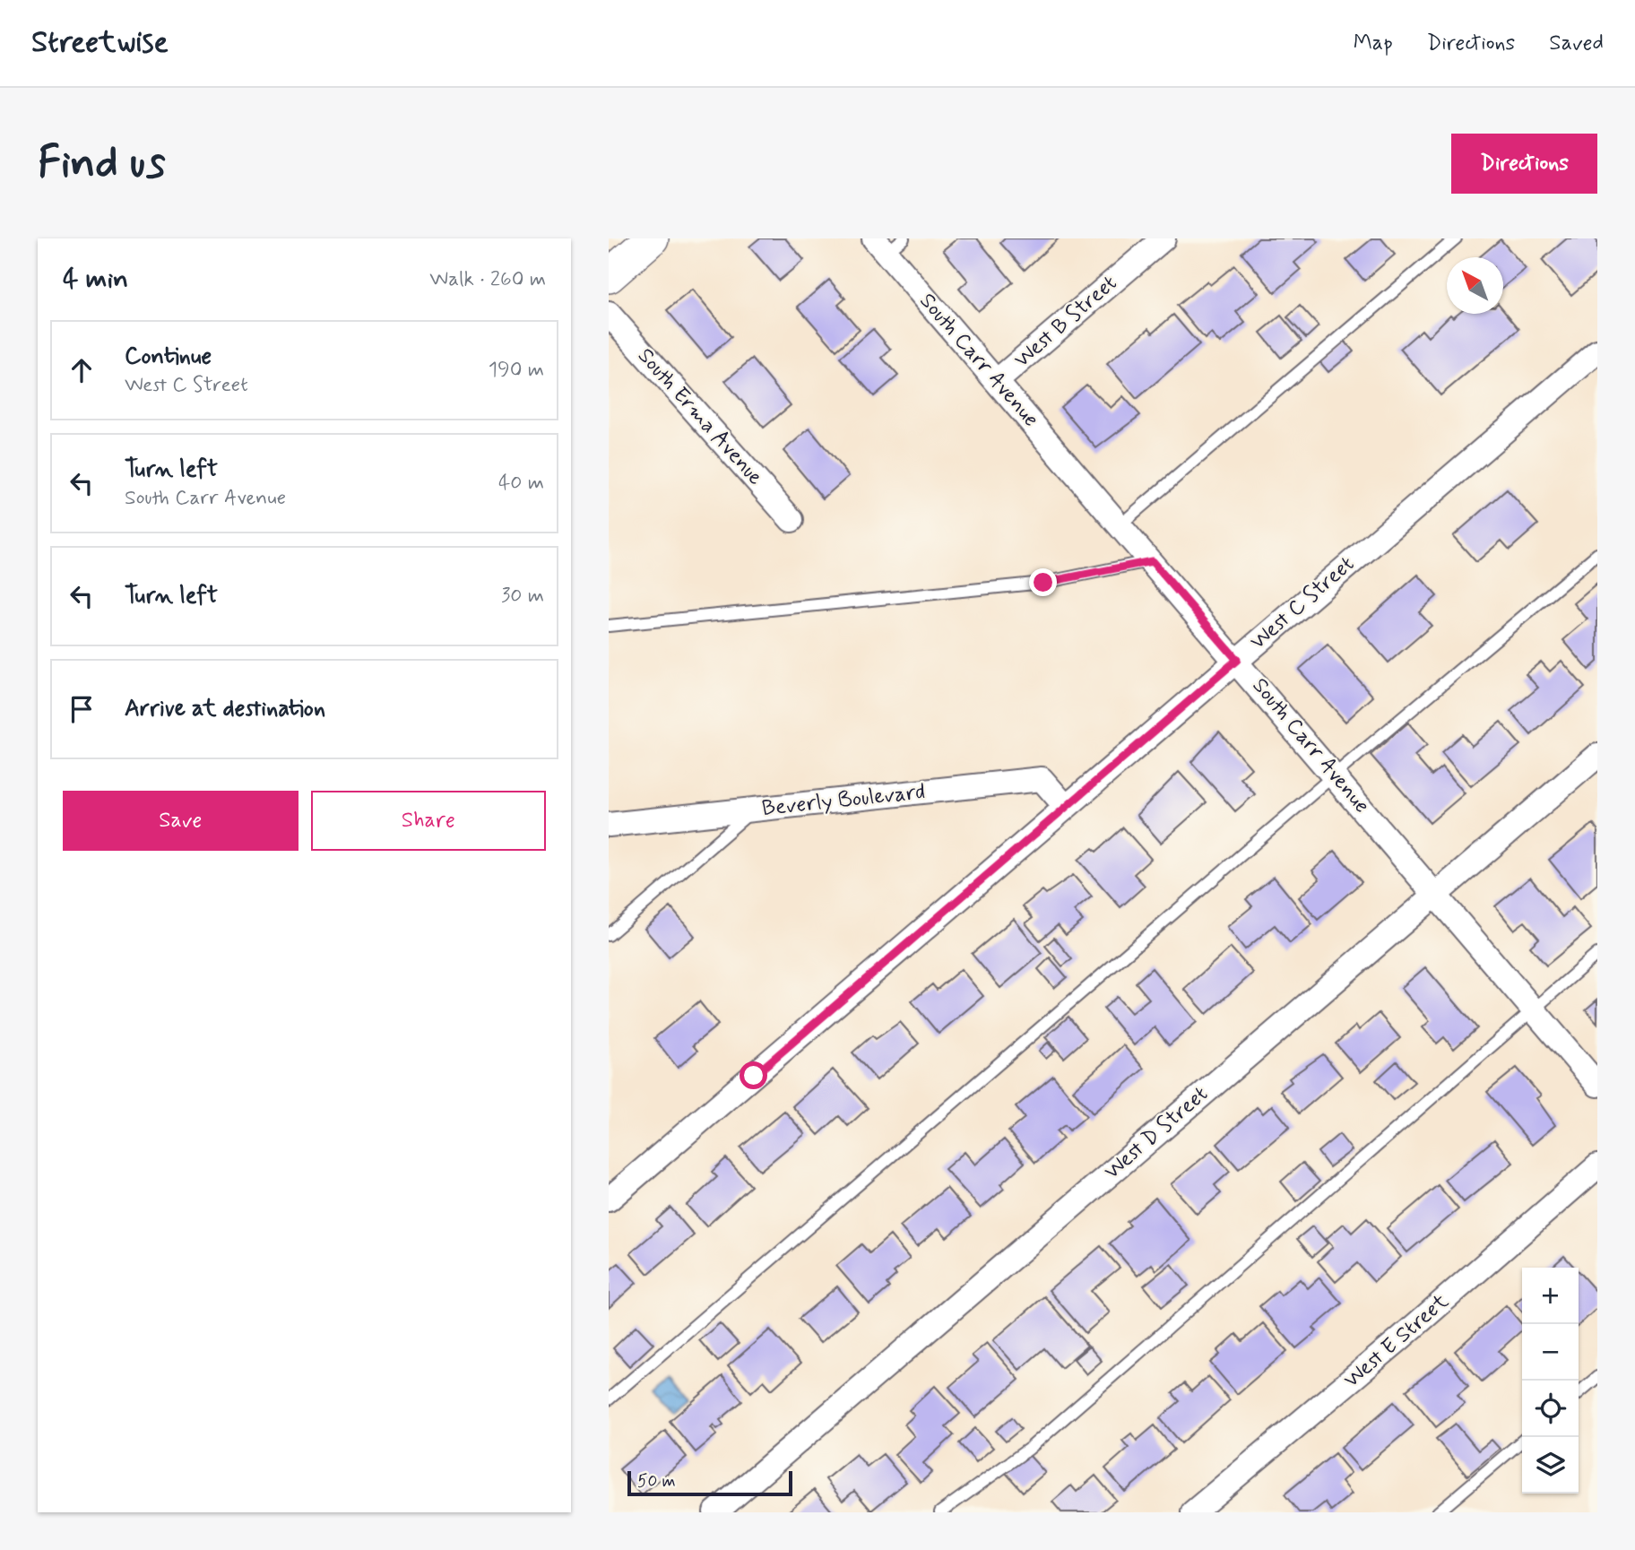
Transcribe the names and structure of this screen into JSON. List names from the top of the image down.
{
  "streets": {
    "street": [
      "West B Street",
      "South Carr Avenue",
      "South Erma Avenue",
      "West C Street",
      "Beverly Boulevard",
      "West D Street",
      "West E Street"
    ]
  },
  "crossings": [
    ["West B Street", "South Carr Avenue"],
    ["South Carr Avenue", "West C Street"],
    ["South Carr Avenue", "West D Street"],
    ["West C Street", "Beverly Boulevard"]
  ],
  "scale_bar": "50 m",
  "north": "top left",
  "page": {
    "header": "Streetwise",
    "nav": ["Map", "Directions", "Saved"],
    "buttons": [
      "Directions",
      ["Save", "Share"]
    ],
    "title": "Find us",
    "heading": ["4 min", "Walk · 260 m"],
    "list": [
      ["Continue", "West C Street", "190 m"],
      ["Turn left", "South Carr Avenue", "40 m"],
      ["Turn left", "30 m"],
      "Arrive at destination"
    ],
    "map_buttons": ["+", "−"],
    "scale": "50 m"
  }
}
